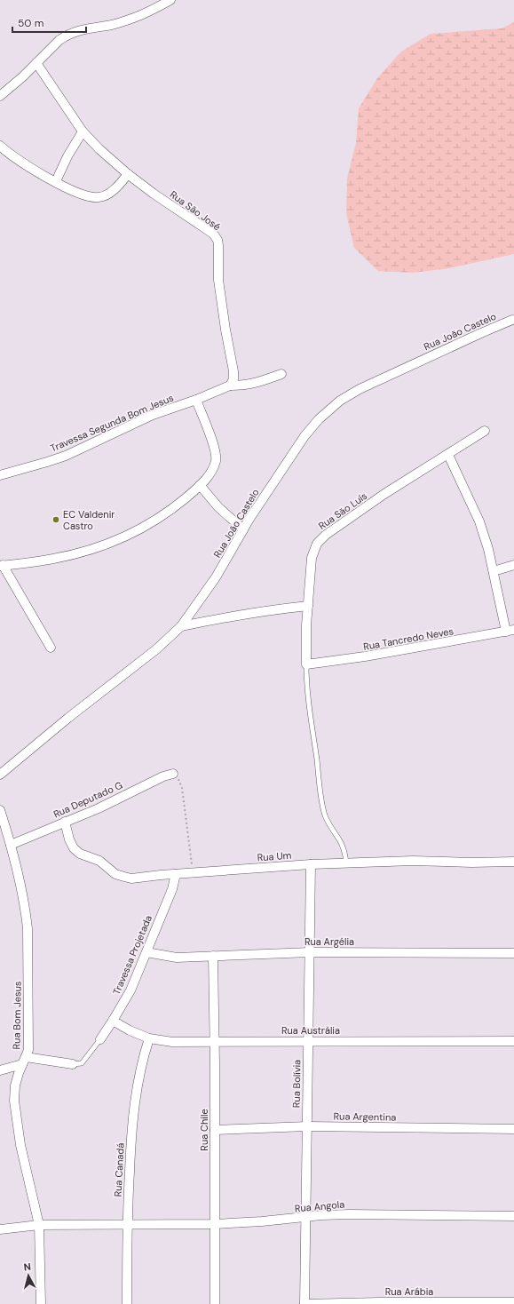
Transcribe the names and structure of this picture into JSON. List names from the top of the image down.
{
  "streets": {
    "street": [
      "Rua São José",
      "Rua João Castelo",
      "Travessa Segunda Bom Jesus",
      "Rua São Luís",
      "Rua Tancredo Neves",
      "Rua Deputado G",
      "Rua Um",
      "Rua Argélia",
      "Travessa Projetada",
      "Rua Bom Jesus",
      "Rua Austrália",
      "Rua Bolívia",
      "Rua Argentina",
      "Rua Chile",
      "Rua Canadá",
      "Rua Angola",
      "Rua Arábia"
    ]
  },
  "crossings": [
    ["Rua São Luís", "Rua Tancredo Neves"],
    ["Rua Deputado G", "Rua Um"],
    ["Rua Deputado G", "Rua Bom Jesus"],
    ["Rua Um", "Travessa Projetada"],
    ["Rua Um", "Rua Bolívia"],
    ["Rua Argélia", "Travessa Projetada"],
    ["Rua Argélia", "Rua Bolívia"],
    ["Rua Argélia", "Rua Chile"],
    ["Travessa Projetada", "Rua Bom Jesus"],
    ["Travessa Projetada", "Rua Austrália"],
    ["Rua Bom Jesus", "Rua Angola"],
    ["Rua Austrália", "Rua Bolívia"],
    ["Rua Austrália", "Rua Chile"],
    ["Rua Austrália", "Rua Canadá"],
    ["Rua Bolívia", "Rua Argentina"],
    ["Rua Bolívia", "Rua Angola"],
    ["Rua Bolívia", "Rua Arábia"],
    ["Rua Argentina", "Rua Chile"],
    ["Rua Chile", "Rua Angola"],
    ["Rua Canadá", "Rua Angola"]
  ],
  "places": ["EC Valdenir Castro"],
  "scale_bar": "50 m",
  "north": "top"
}
